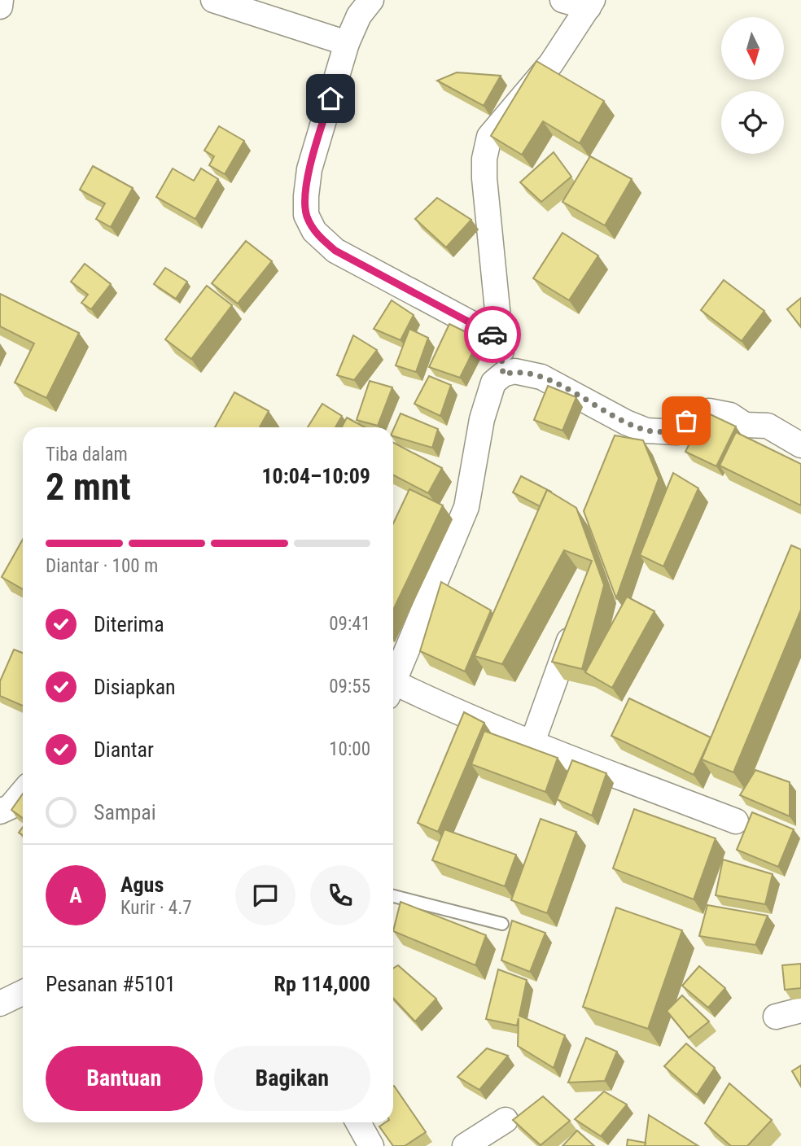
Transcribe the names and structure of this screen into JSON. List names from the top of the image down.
{
  "north": "bottom",
  "page": {
    "heading": ["2 mnt", "Tiba dalam", "10:04–10:09"],
    "panel": [
      "Agus",
      "Kurir · 4.7",
      "Pesanan #5101",
      "Rp 114,000"
    ],
    "bar": "Diantar · 100 m",
    "list": [
      ["Diterima", "09:41"],
      ["Disiapkan", "09:55"],
      ["Diantar", "10:00"],
      "Sampai"
    ],
    "round": "A",
    "buttons": ["Bantuan", "Bagikan"]
  }
}
